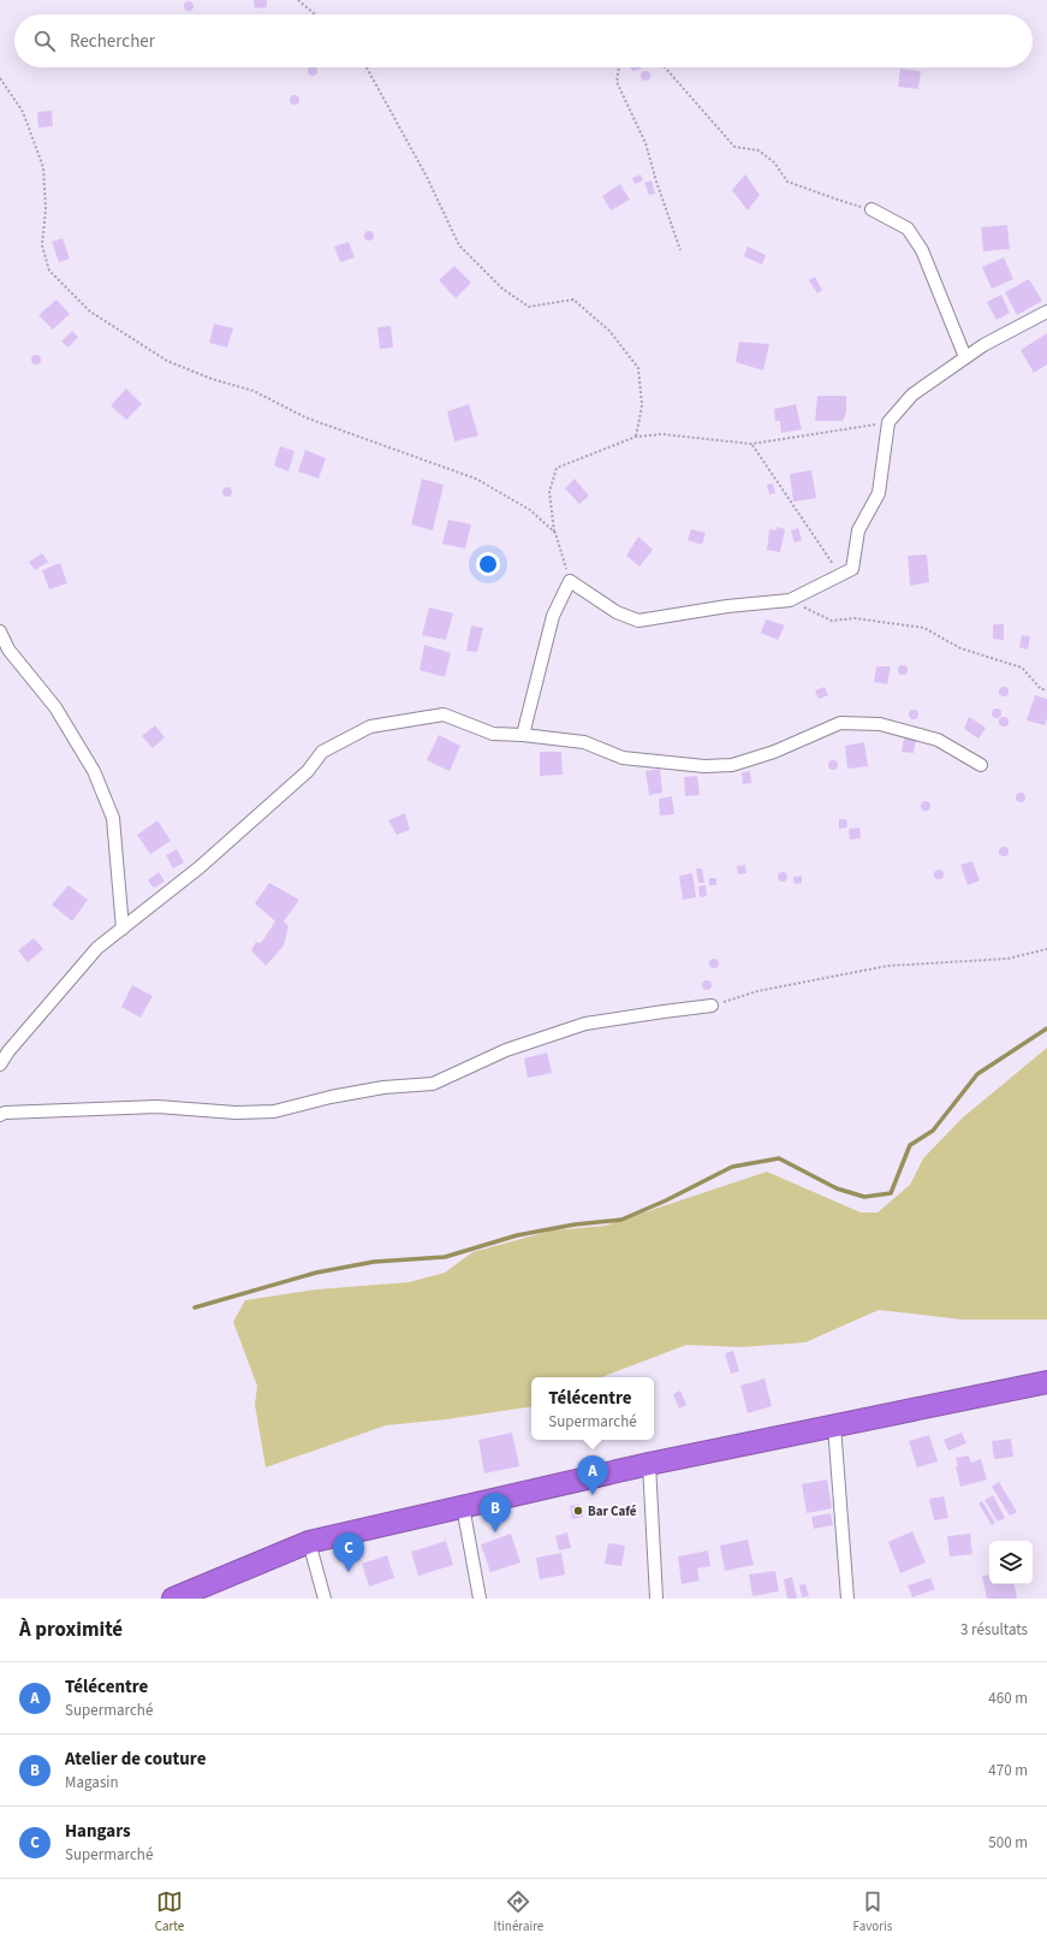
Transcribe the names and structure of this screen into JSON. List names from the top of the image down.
{
  "places": ["Bar Café"],
  "page": {
    "search": "Rechercher",
    "popup": ["Télécentre", "Supermarché"],
    "pins": ["A", "B", "C"],
    "heading": ["À proximité", "3 résultats"],
    "list": [
      {
        "mark": "A",
        "name": "Télécentre",
        "note": "Supermarché",
        "value": "460 m"
      },
      {
        "mark": "B",
        "name": "Atelier de couture",
        "note": "Magasin",
        "value": "470 m"
      },
      {
        "mark": "C",
        "name": "Hangars",
        "note": "Supermarché",
        "value": "500 m"
      }
    ],
    "nav": ["Carte", "Itinéraire", "Favoris"]
  }
}
